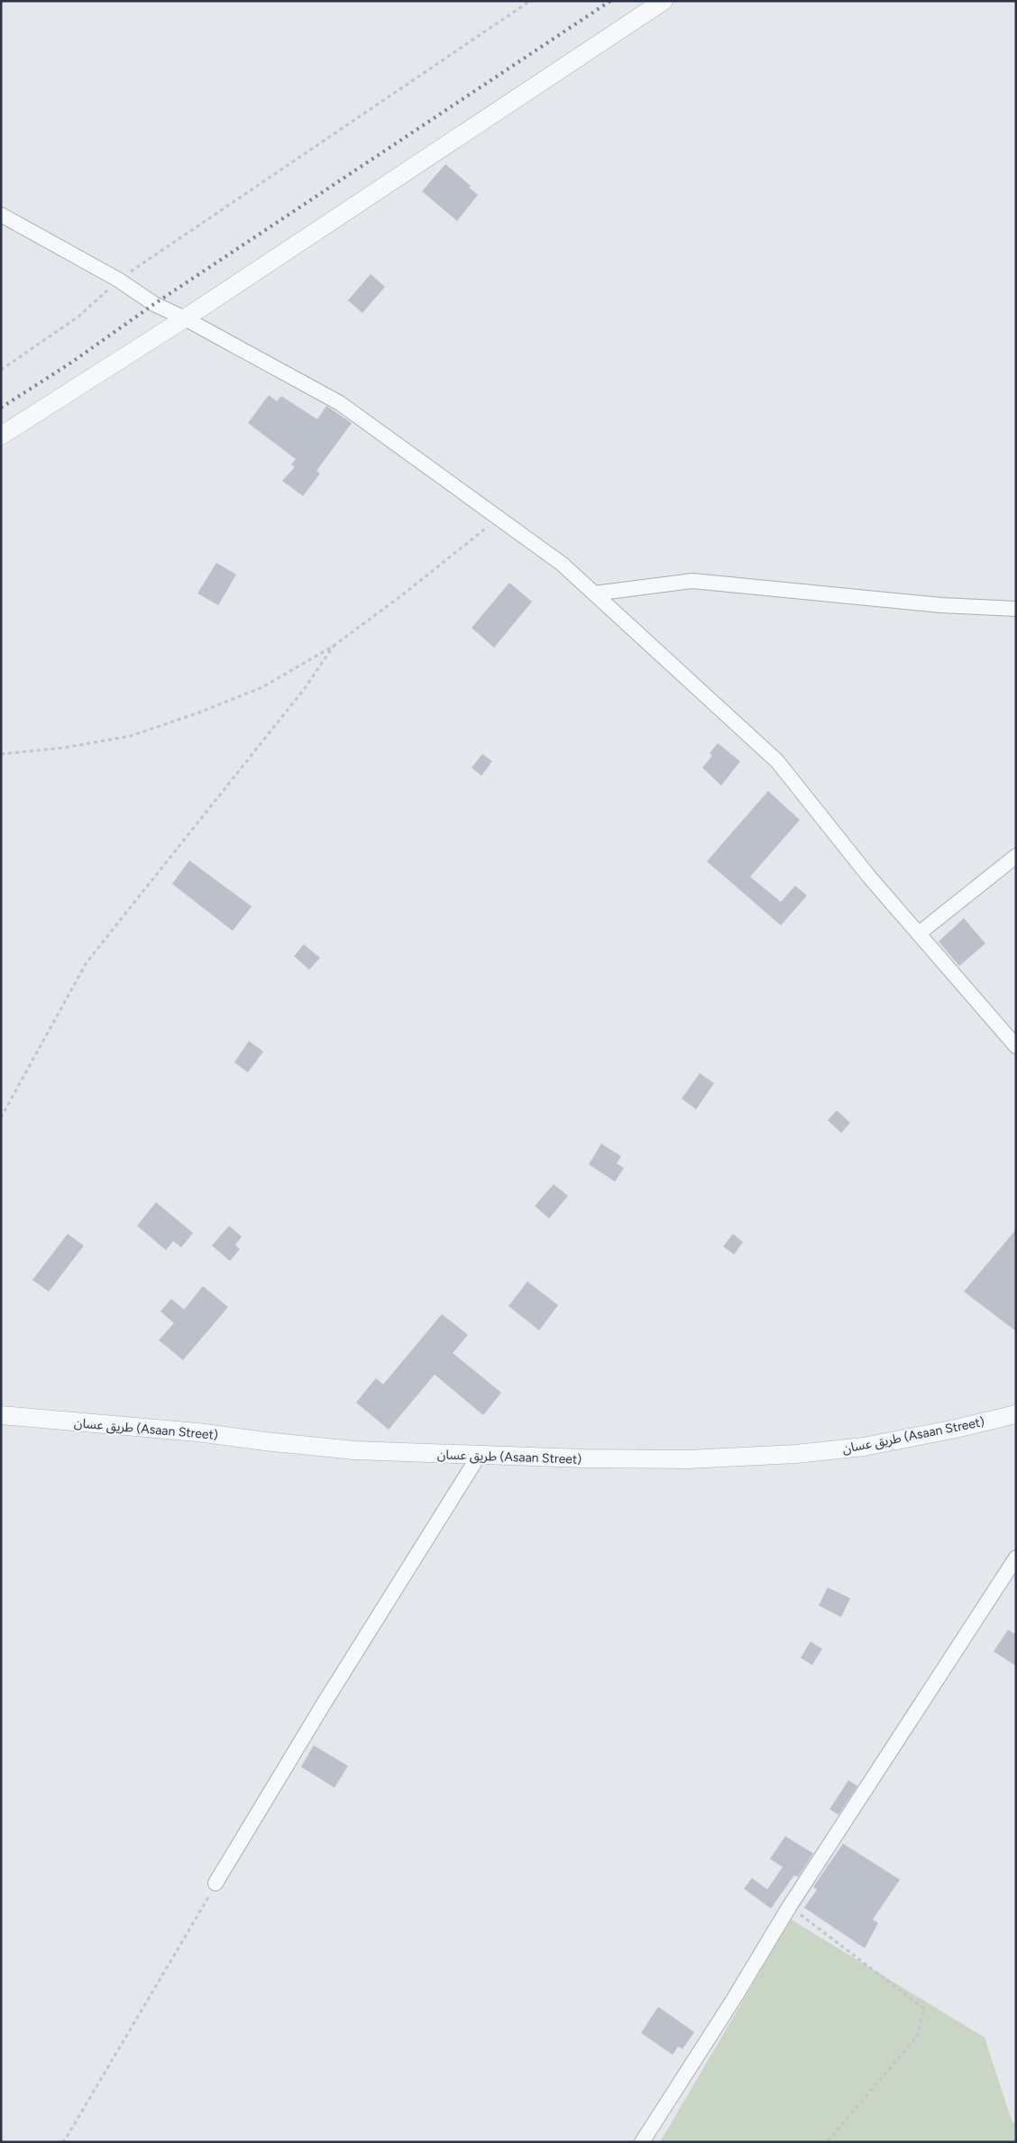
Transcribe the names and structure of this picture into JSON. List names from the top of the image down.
{
  "streets": {
    "street": ["طريق عسان (Asaan Street)"]
  }
}
